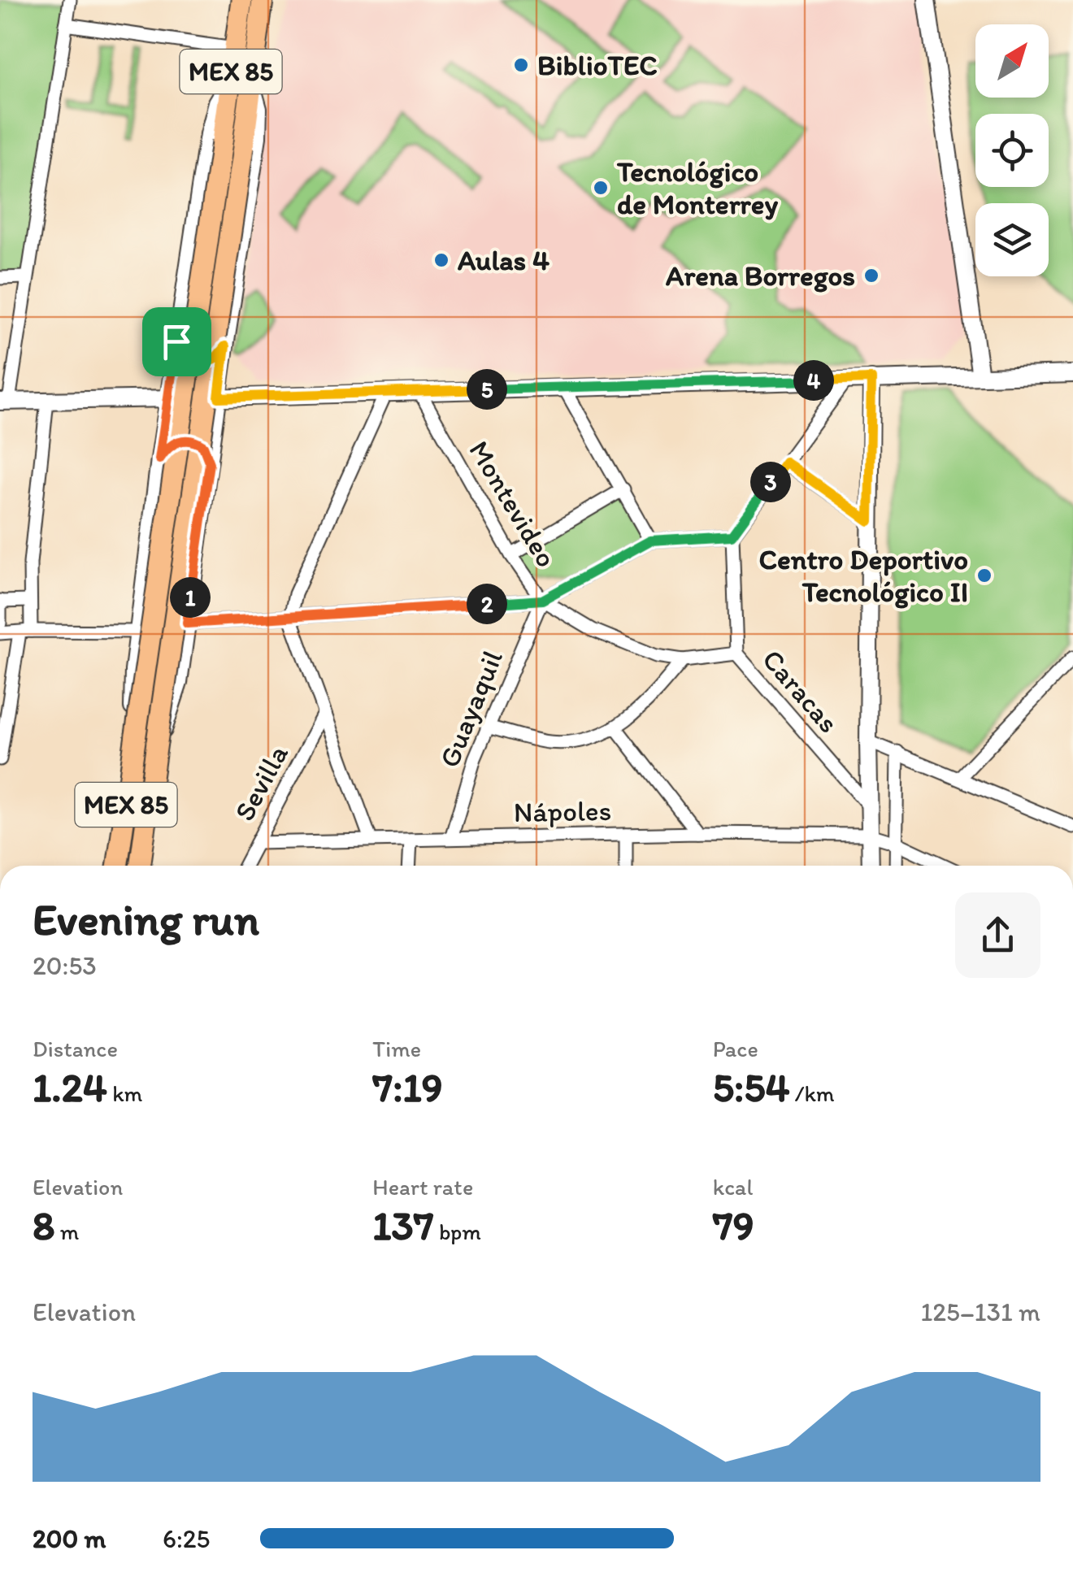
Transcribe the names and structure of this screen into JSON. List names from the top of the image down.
{
  "streets": {
    "highway": ["MEX 85"],
    "street": [
      "Montevideo",
      "Caracas",
      "Guayaquil",
      "Sevilla",
      "Nápoles"
    ]
  },
  "crossings": [
    ["Montevideo", "Caracas"],
    ["Montevideo", "Guayaquil"],
    ["Caracas", "Guayaquil"],
    ["Guayaquil", "Nápoles"],
    ["Sevilla", "Nápoles"]
  ],
  "places": [
    "BiblioTEC",
    "Tecnológico de Monterrey",
    "Aulas 4",
    "Arena Borregos",
    "Centro Deportivo Tecnológico II"
  ],
  "north": "top right",
  "page": {
    "pins": [
      "4",
      "5",
      "3",
      "1",
      "2"
    ],
    "heading": ["Evening run", "20:53"],
    "stats": [
      ["Distance", "1.24 km"],
      ["Time", "7:19"],
      ["Pace", "5:54 /km"],
      ["Elevation", "8 m"],
      ["Heart rate", "137 bpm"],
      ["kcal", "79"]
    ],
    "chart": ["Elevation", "125–131 m"],
    "list": [
      {
        "name": "200 m",
        "note": "6:25"
      }
    ]
  }
}
